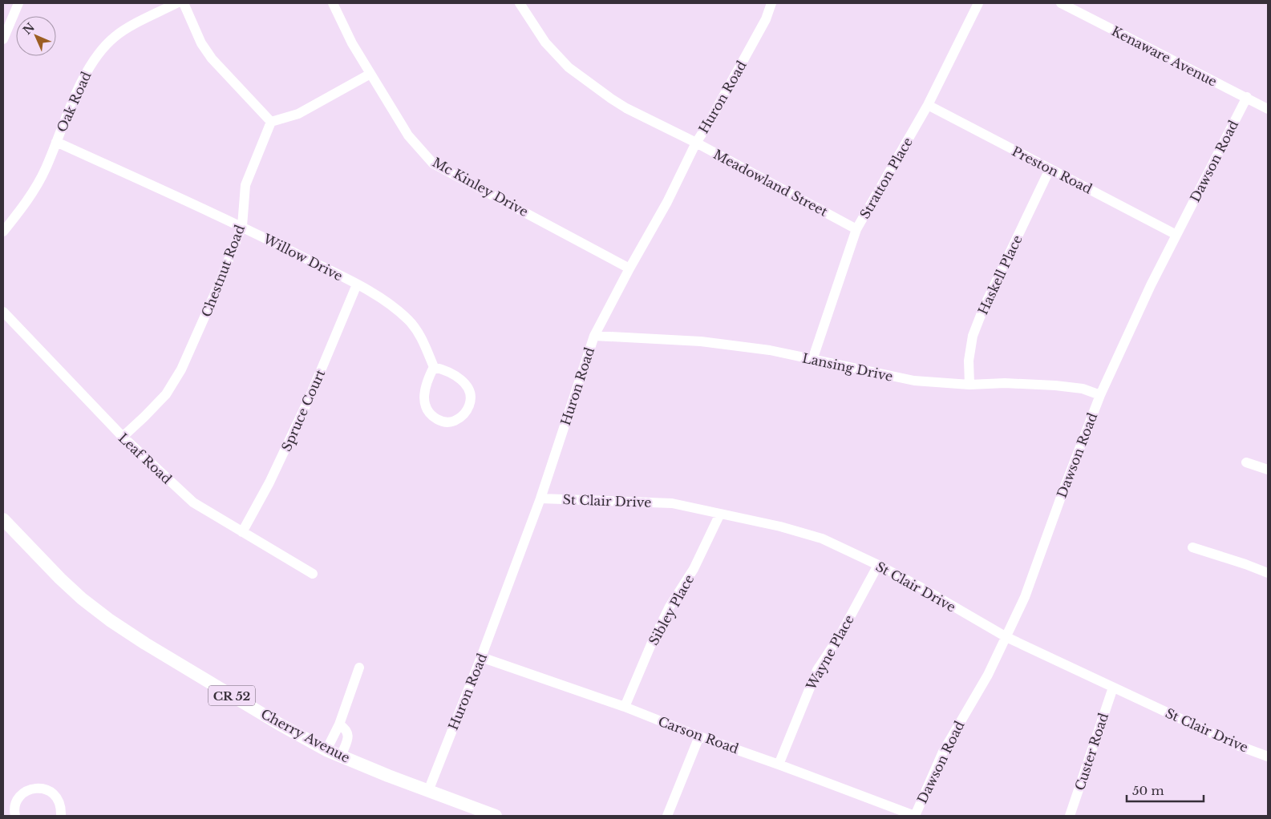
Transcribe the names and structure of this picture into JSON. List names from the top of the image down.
{
  "streets": {
    "main road": ["CR 52", "Cherry Avenue"],
    "street": [
      "Kenaware Avenue",
      "Huron Road",
      "Oak Road",
      "Dawson Road",
      "Preston Road",
      "Stratton Place",
      "Meadowland Street",
      "Mc Kinley Drive",
      "Willow Drive",
      "Chestnut Road",
      "Haskell Place",
      "Lansing Drive",
      "Spruce Court",
      "Leaf Road",
      "St Clair Drive",
      "Sibley Place",
      "Wayne Place",
      "Carson Road",
      "Custer Road"
    ]
  },
  "crossings": [
    ["Kenaware Avenue", "Dawson Road"],
    ["Huron Road", "Meadowland Street"],
    ["Huron Road", "Mc Kinley Drive"],
    ["Huron Road", "Lansing Drive"],
    ["Huron Road", "St Clair Drive"],
    ["Huron Road", "Carson Road"],
    ["Huron Road", "Cherry Avenue"],
    ["Oak Road", "Willow Drive"],
    ["Dawson Road", "Preston Road"],
    ["Dawson Road", "Lansing Drive"],
    ["Dawson Road", "St Clair Drive"],
    ["Dawson Road", "Carson Road"],
    ["Preston Road", "Stratton Place"],
    ["Preston Road", "Haskell Place"],
    ["Stratton Place", "Meadowland Street"],
    ["Stratton Place", "Lansing Drive"],
    ["Willow Drive", "Chestnut Road"],
    ["Willow Drive", "Spruce Court"],
    ["Chestnut Road", "Leaf Road"],
    ["Haskell Place", "Lansing Drive"],
    ["Spruce Court", "Leaf Road"],
    ["St Clair Drive", "Sibley Place"],
    ["St Clair Drive", "Wayne Place"],
    ["St Clair Drive", "Custer Road"],
    ["Sibley Place", "Carson Road"],
    ["Wayne Place", "Carson Road"]
  ],
  "scale_bar": "50 m",
  "north": "top left"
}
